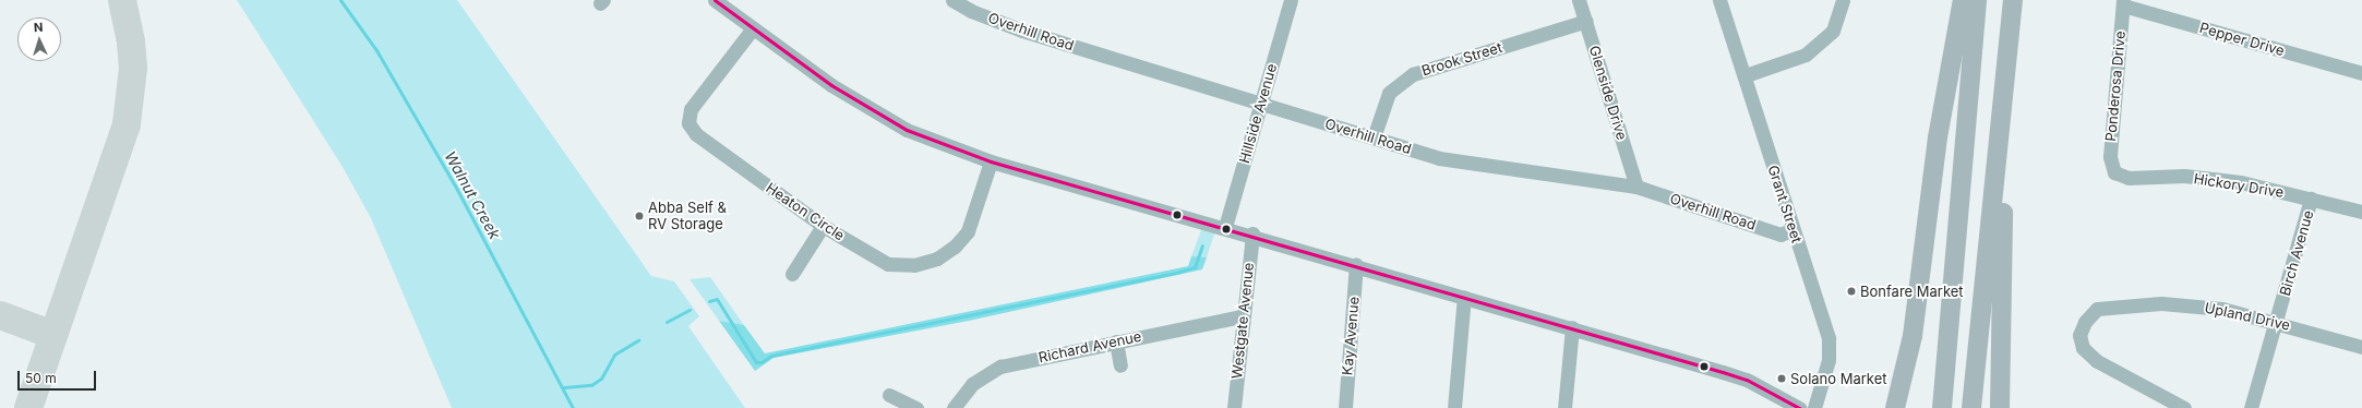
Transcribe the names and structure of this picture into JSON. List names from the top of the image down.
{
  "streets": {
    "street": [
      "Overhill Road",
      "Pepper Drive",
      "Brook Street",
      "Ponderosa Drive",
      "Glenside Drive",
      "Hillside Avenue",
      "Hickory Drive",
      "Grant Street",
      "Heaton Circle",
      "Birch Avenue",
      "Upland Drive",
      "Westgate Avenue",
      "Kay Avenue",
      "Richard Avenue"
    ]
  },
  "crossings": [
    ["Overhill Road", "Brook Street"],
    ["Overhill Road", "Glenside Drive"],
    ["Overhill Road", "Hillside Avenue"],
    ["Overhill Road", "Grant Street"],
    ["Pepper Drive", "Ponderosa Drive"],
    ["Brook Street", "Glenside Drive"],
    ["Ponderosa Drive", "Hickory Drive"],
    ["Hickory Drive", "Birch Avenue"],
    ["Birch Avenue", "Upland Drive"],
    ["Westgate Avenue", "Richard Avenue"]
  ],
  "water": ["Walnut Creek"],
  "places": ["Abba Self & RV Storage", "Bonfare Market", "Solano Market"],
  "scale_bar": "50 m",
  "north": "top"
}
